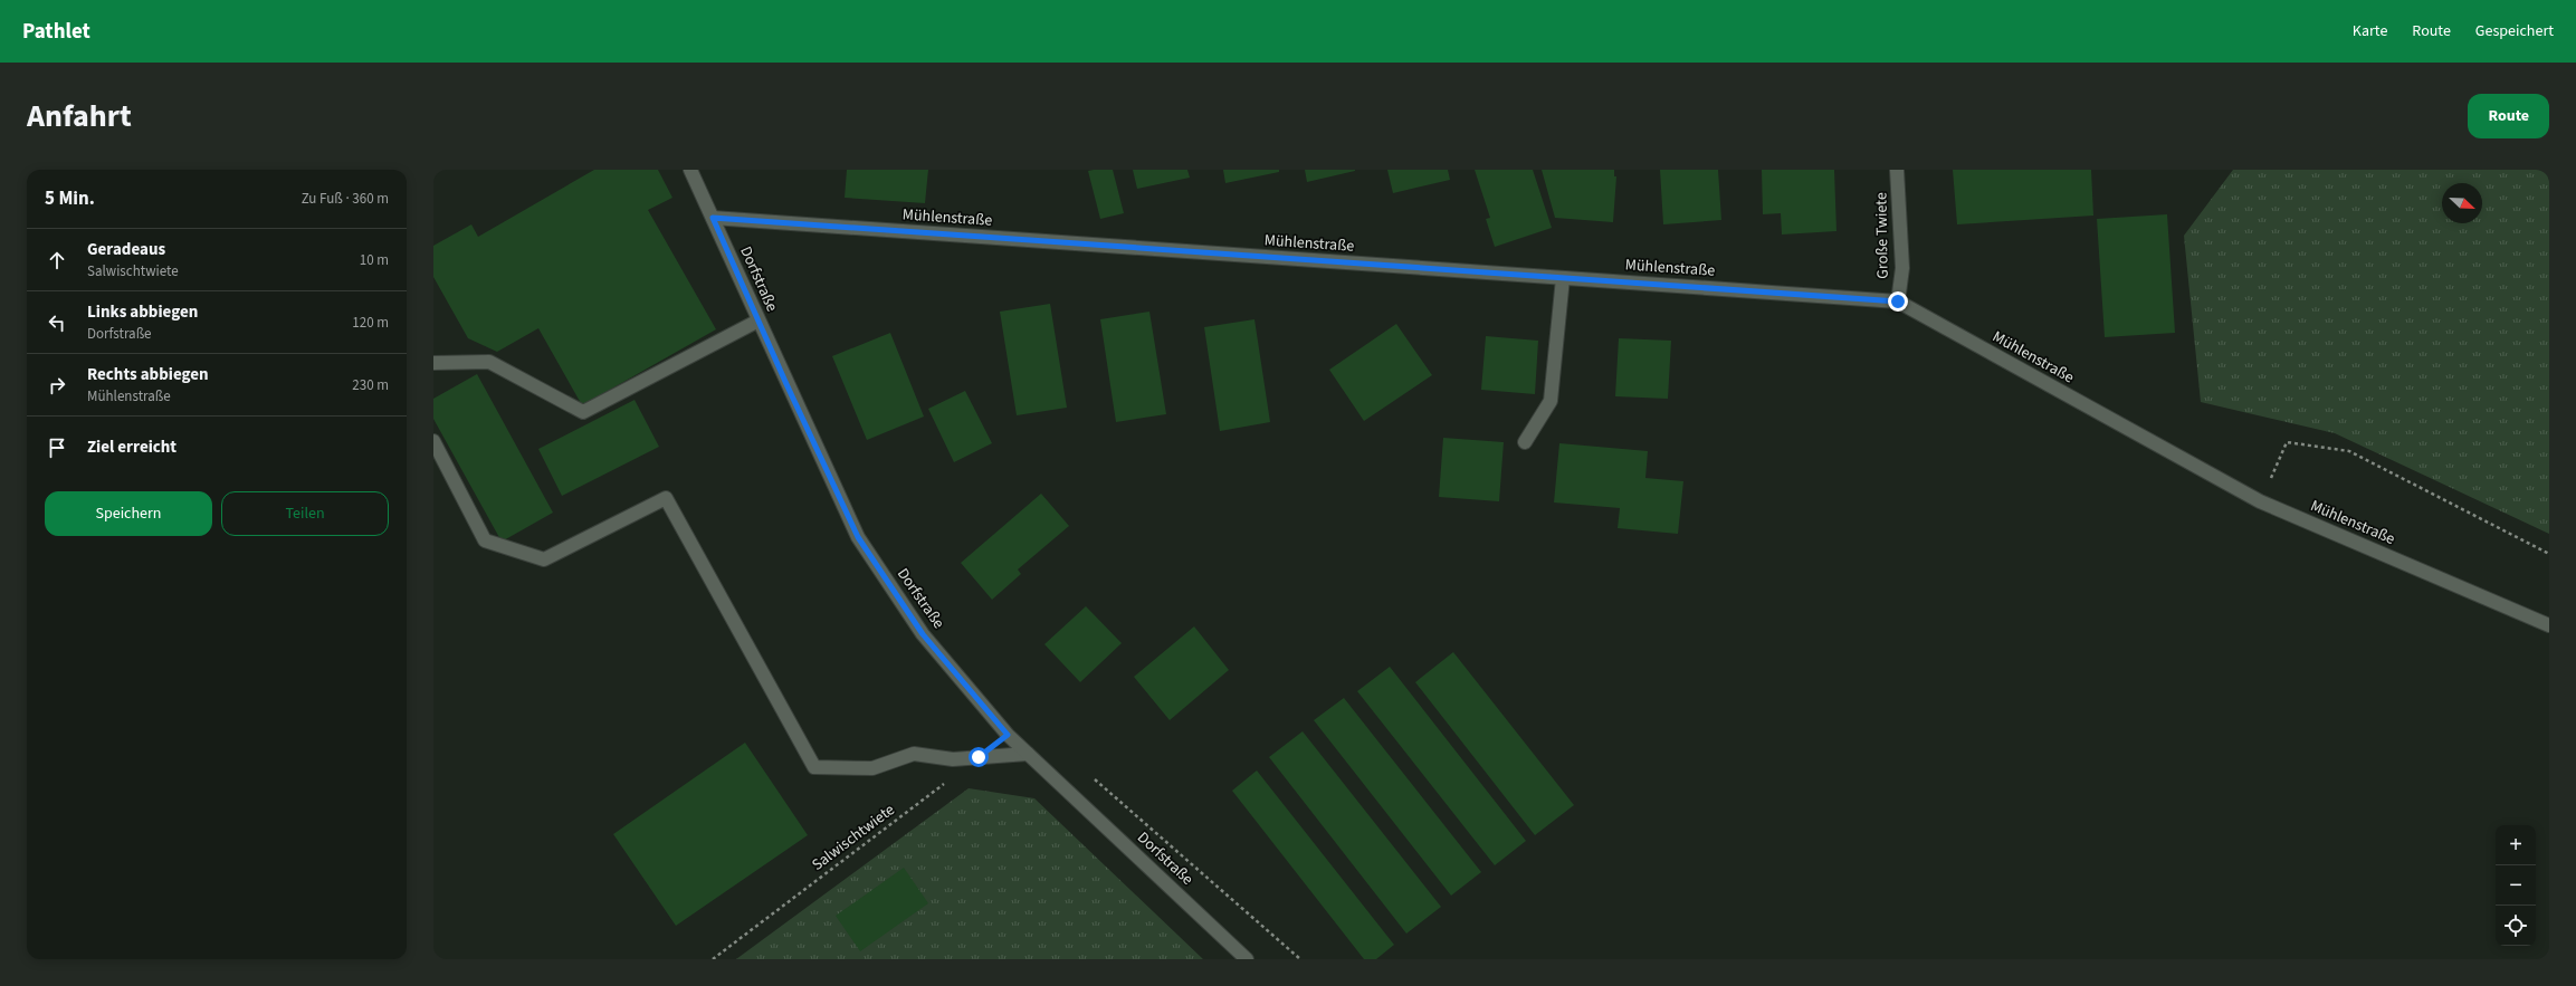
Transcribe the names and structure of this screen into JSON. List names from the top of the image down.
{
  "streets": {
    "street": ["Mühlenstraße", "Große Twiete", "Dorfstraße"],
    "path": ["Salwischtwiete"]
  },
  "crossings": [
    ["Mühlenstraße", "Große Twiete"],
    ["Mühlenstraße", "Dorfstraße"]
  ],
  "north": "bottom right",
  "page": {
    "header": "Pathlet",
    "nav": ["Karte", "Route", "Gespeichert"],
    "title": "Anfahrt",
    "buttons": [
      "Route",
      ["Speichern", "Teilen"]
    ],
    "heading": ["5 Min.", "Zu Fuß · 360 m"],
    "list": [
      ["Geradeaus", "Salwischtwiete", "10 m"],
      ["Links abbiegen", "Dorfstraße", "120 m"],
      ["Rechts abbiegen", "Mühlenstraße", "230 m"],
      "Ziel erreicht"
    ],
    "map_buttons": ["+", "−"]
  }
}
